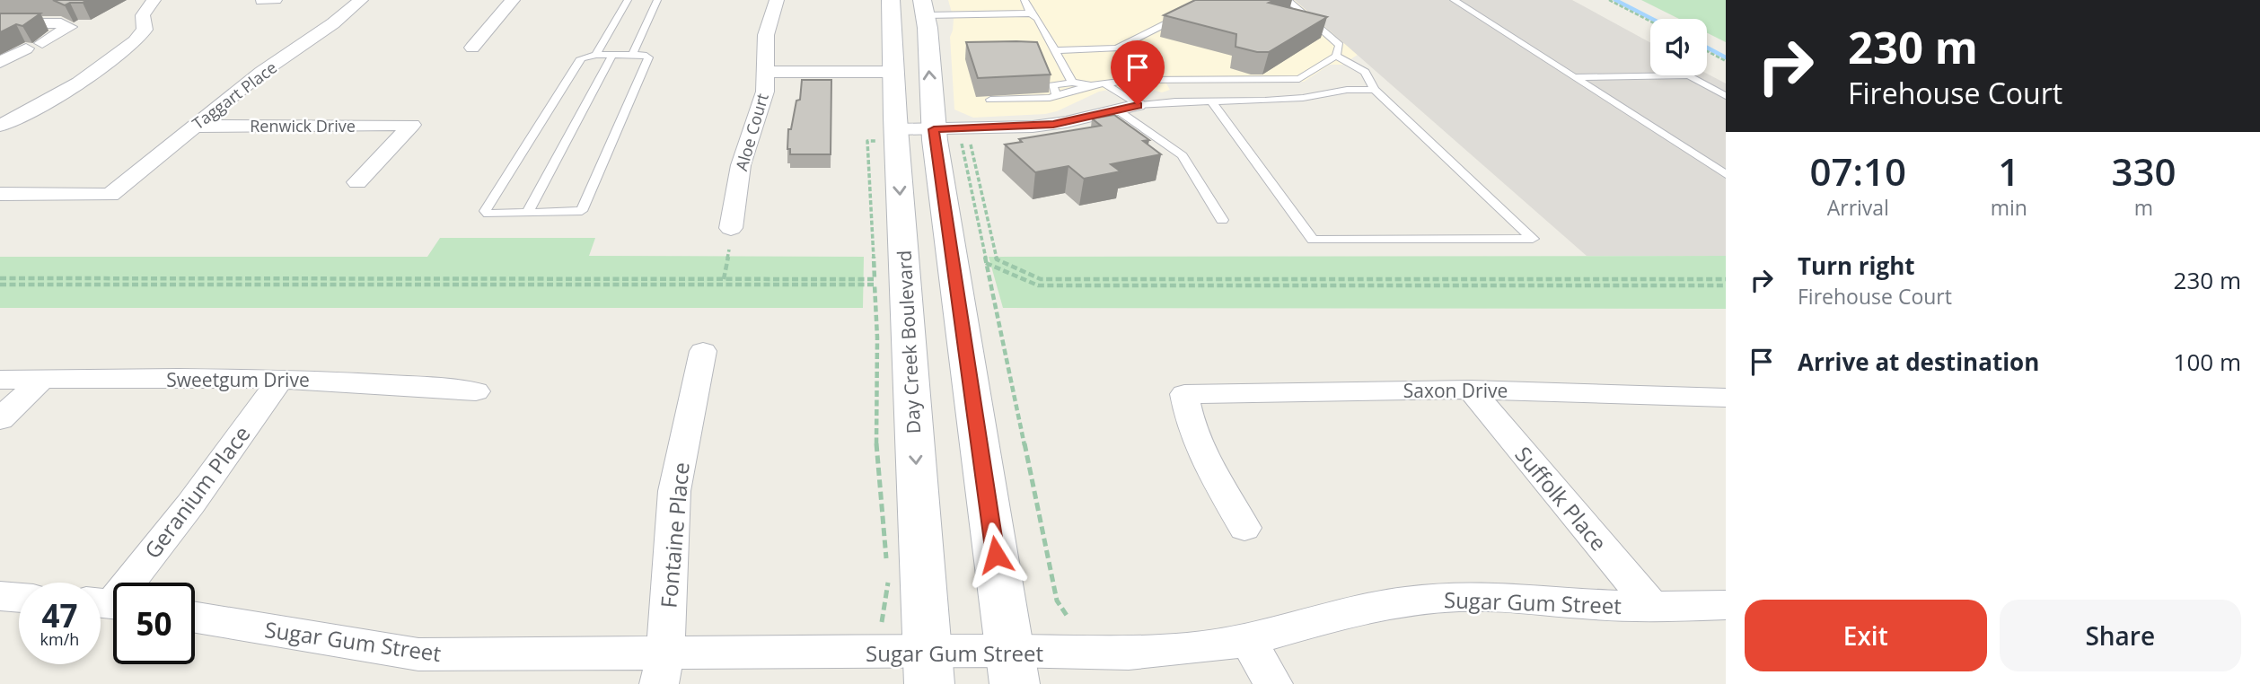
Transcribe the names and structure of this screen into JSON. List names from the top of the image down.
{
  "streets": {
    "main road": ["Day Creek Boulevard"],
    "street": [
      "Taggart Place",
      "Renwick Drive",
      "Aloe Court",
      "Sweetgum Drive",
      "Saxon Drive",
      "Geranium Place",
      "Suffolk Place",
      "Fontaine Place",
      "Sugar Gum Street"
    ]
  },
  "crossings": [
    ["Taggart Place", "Renwick Drive"],
    ["Day Creek Boulevard", "Sugar Gum Street"],
    ["Sweetgum Drive", "Geranium Place"],
    ["Saxon Drive", "Suffolk Place"],
    ["Suffolk Place", "Sugar Gum Street"],
    ["Fontaine Place", "Sugar Gum Street"]
  ],
  "page": {
    "turn": ["230 m", "Firehouse Court"],
    "eta": [
      "07:10",
      "Arrival",
      "1",
      "min",
      "330",
      "m"
    ],
    "list": [
      {
        "name": "Turn right",
        "note": "Firehouse Court",
        "value": "230 m"
      },
      {
        "name": "Arrive at destination",
        "value": "100 m"
      }
    ],
    "speed": "47 km/h",
    "limit": "50",
    "buttons": ["Exit", "Share"]
  }
}
